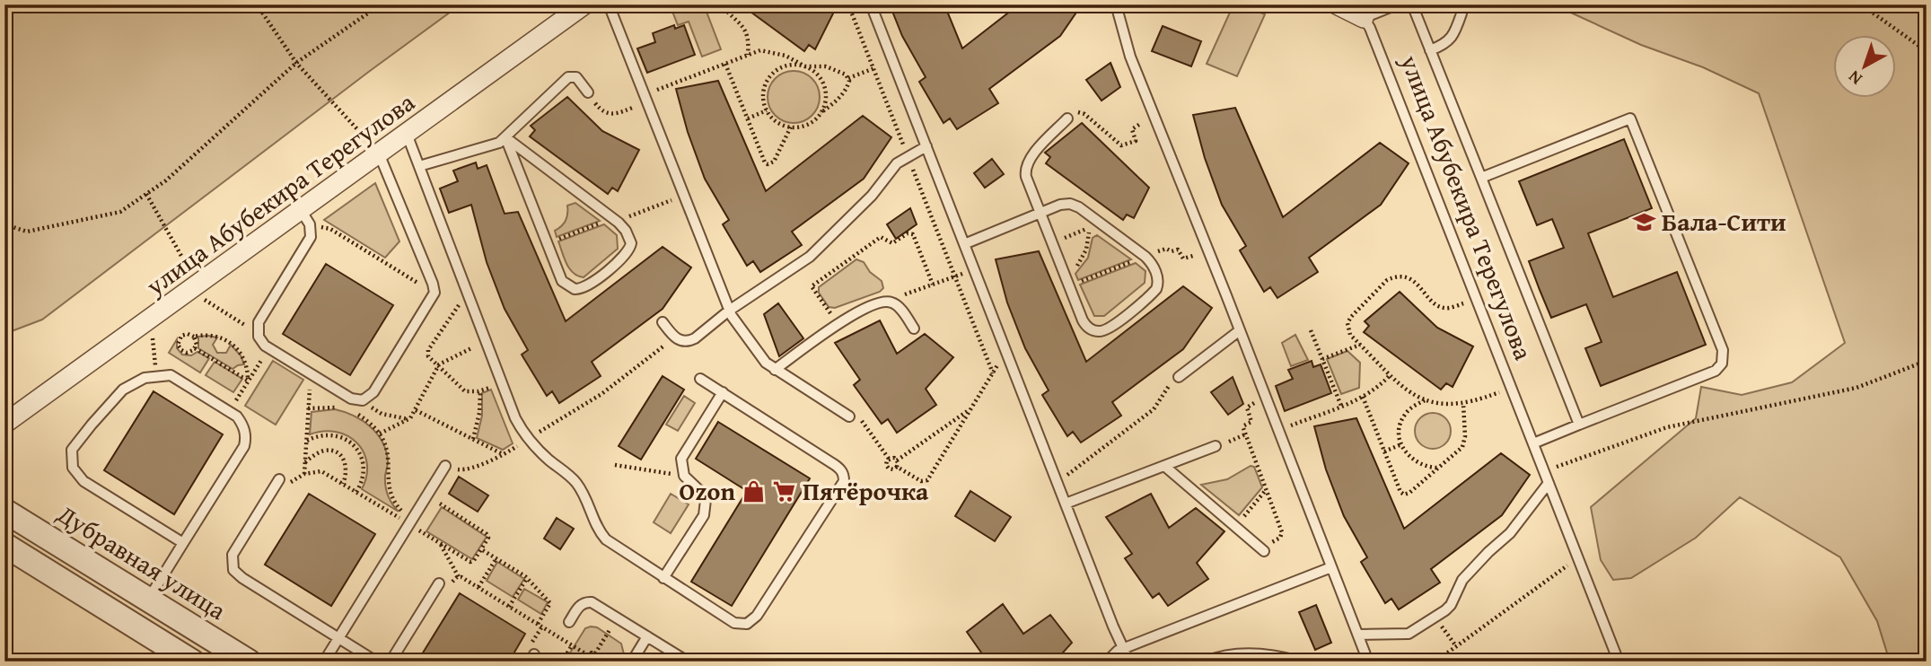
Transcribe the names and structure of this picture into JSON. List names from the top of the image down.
{
  "streets": {
    "street": ["улица Абубекира Терегулова", "Дубравная улица"]
  },
  "places": {
    "school or university": ["Бала-Сити"],
    "shop": ["Ozon"],
    "supermarket": ["Пятёрочка"]
  },
  "north": "bottom left"
}
